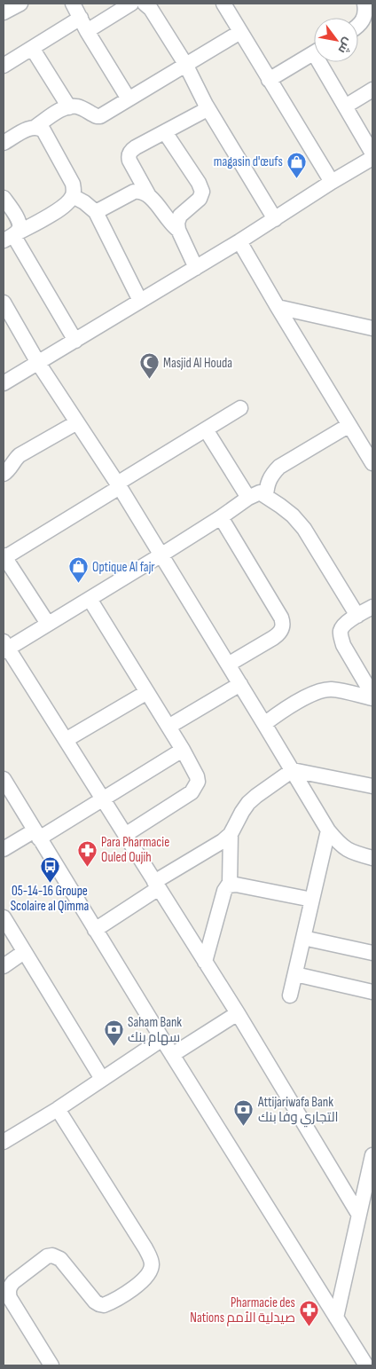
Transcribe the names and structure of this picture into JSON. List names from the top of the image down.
{
  "places": {
    "shop": ["magasin d'œufs", "Optique Al fajr"],
    "mosque": ["Masjid Al Houda"],
    "pharmacy": ["Para Pharmacie Ouled Oujih", "Pharmacie des Nations صيدلية الأمم"],
    "bus stop": ["05-14-16 Groupe Scolaire al Qimma"],
    "bank": ["Saham Bank سهام بنك", "Attijariwafa Bank التجاري وفا بنك"]
  },
  "north": "bottom right"
}
